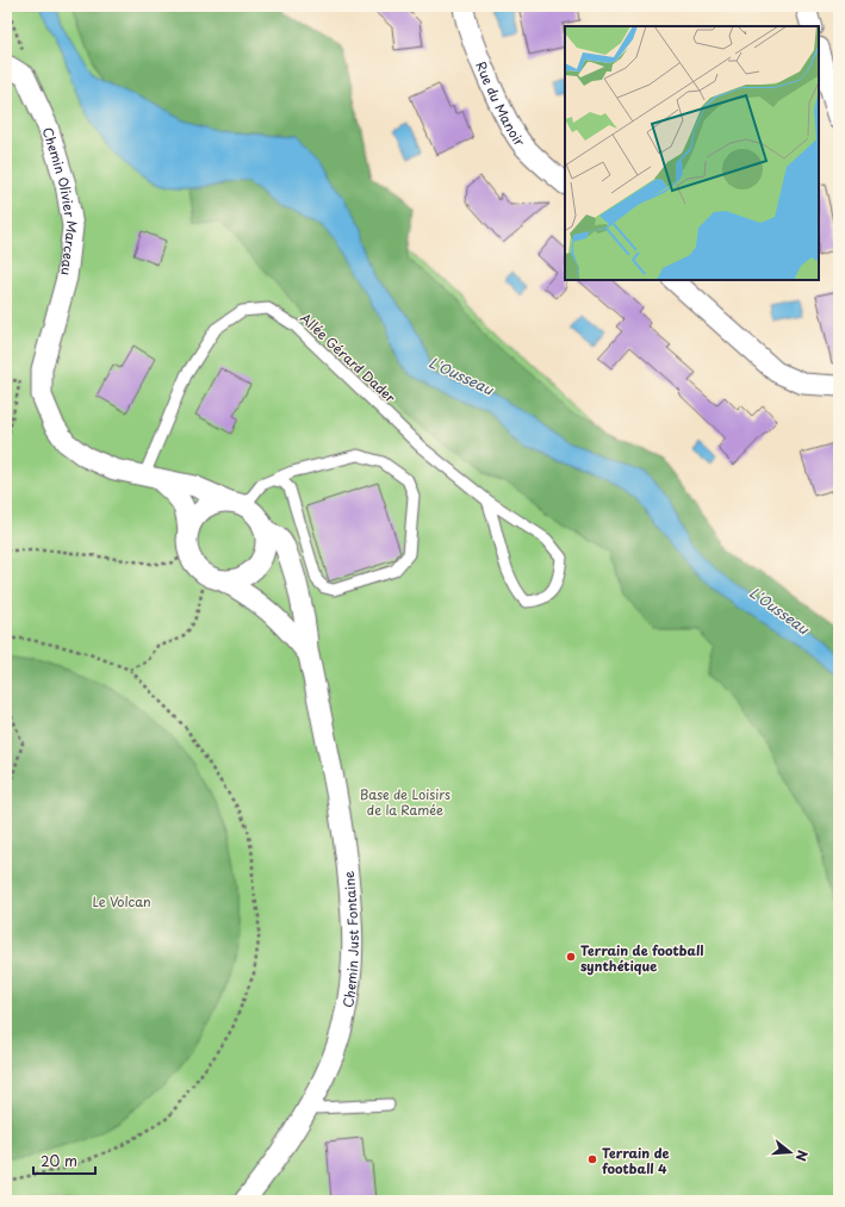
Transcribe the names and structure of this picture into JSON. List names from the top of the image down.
{
  "streets": {
    "street": ["Rue du Manoir", "Chemin Olivier Marceau", "Chemin Just Fontaine"],
    "lane": ["Allée Gérard Dader"]
  },
  "crossings": [
    ["Chemin Olivier Marceau", "Allée Gérard Dader"],
    ["Chemin Olivier Marceau", "Chemin Just Fontaine"]
  ],
  "water": ["L'Ousseau"],
  "parks": ["Base de Loisirs de la Ramée", "Le Volcan"],
  "places": ["Terrain de football synthétique", "Terrain de football 4"],
  "scale_bar": "20 m",
  "north": "right"
}
